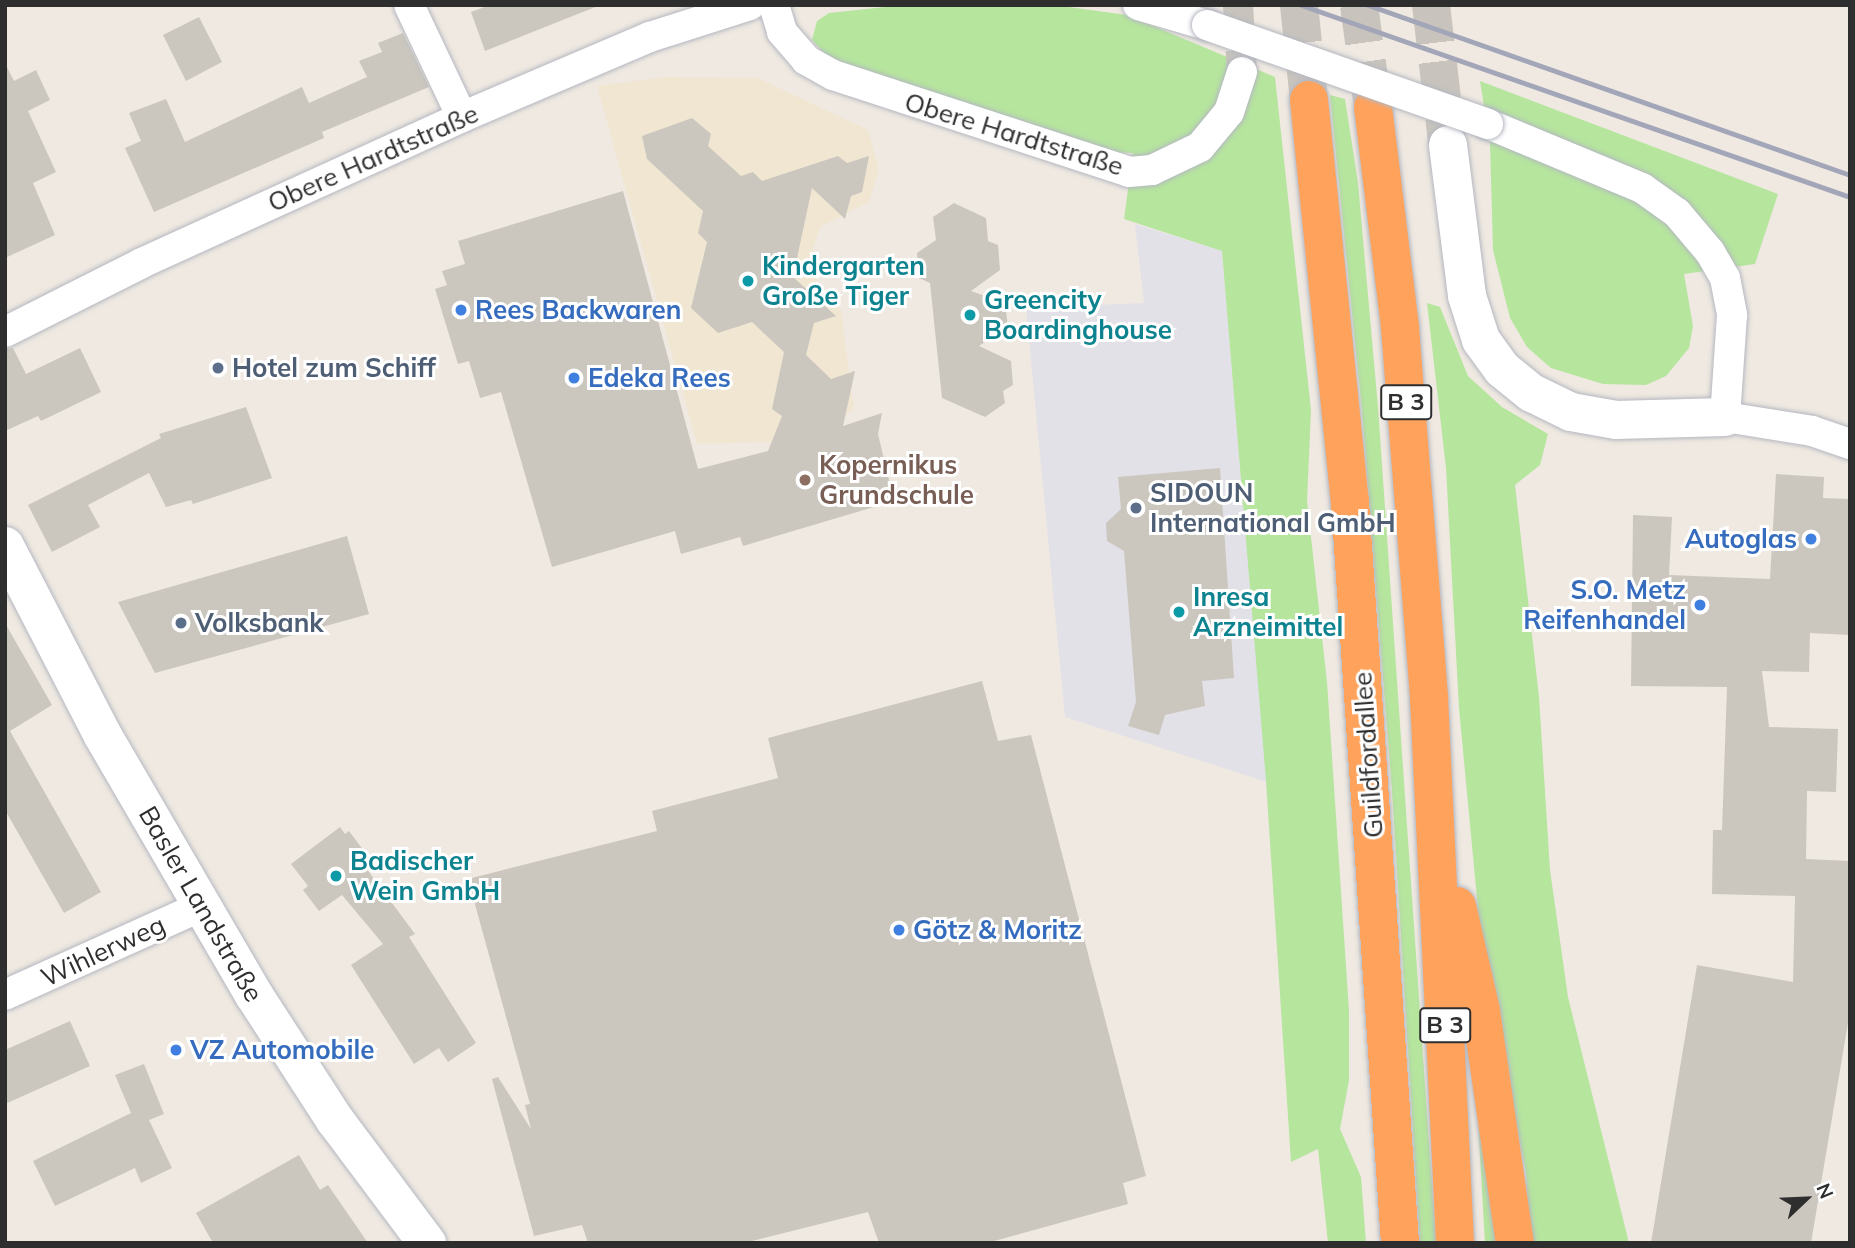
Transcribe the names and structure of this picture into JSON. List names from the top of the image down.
{
  "streets": {
    "highway": ["B 3", "Guildfordallee"],
    "street": ["Obere Hardtstraße", "Basler Landstraße", "Wihlerweg"]
  },
  "crossings": [
    ["Basler Landstraße", "Wihlerweg"]
  ],
  "places": [
    "Kindergarten Große Tiger",
    "Rees Backwaren",
    "Greencity Boardinghouse",
    "Hotel zum Schiff",
    "Edeka Rees",
    "Kopernikus Grundschule",
    "SIDOUN International GmbH",
    "Autoglas",
    "S.O. Metz Reifenhandel",
    "Inresa Arzneimittel",
    "Volksbank",
    "Badischer Wein GmbH",
    "Götz & Moritz",
    "VZ Automobile"
  ],
  "north": "top right"
}
